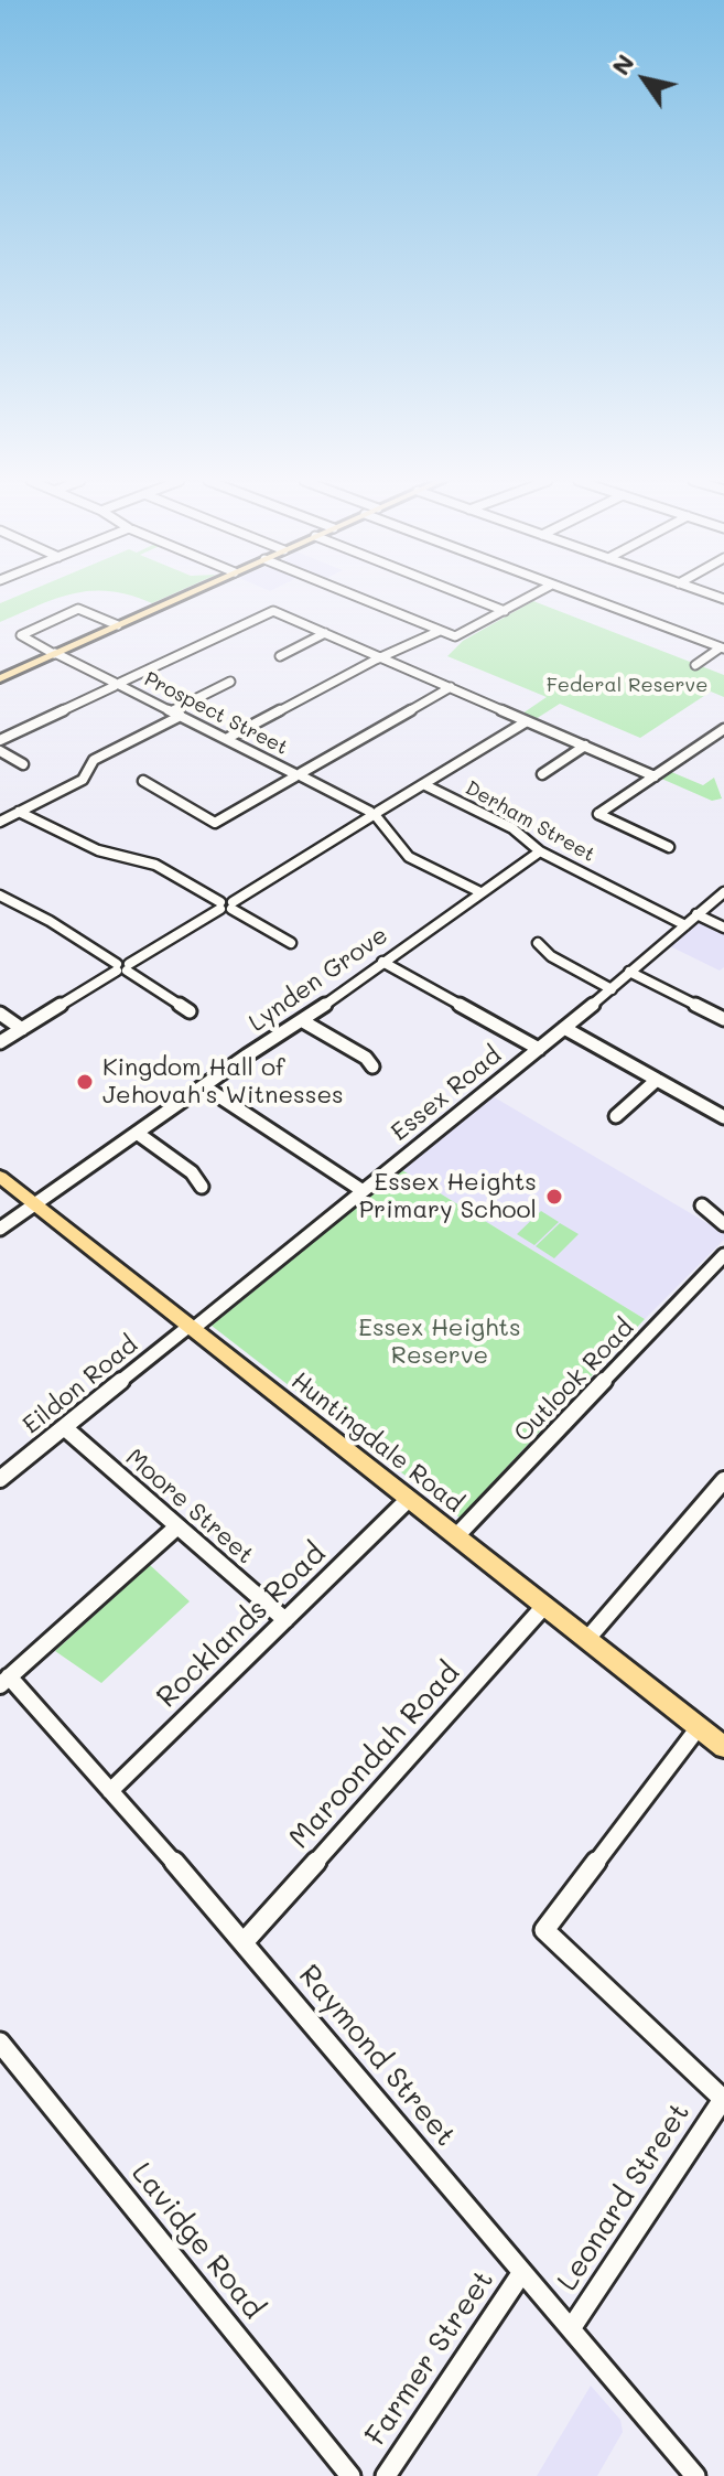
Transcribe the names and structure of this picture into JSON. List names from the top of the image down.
{
  "streets": {
    "main road": ["Huntingdale Road"],
    "street": [
      "Prospect Street",
      "Derham Street",
      "Lynden Grove",
      "Essex Road",
      "Outlook Road",
      "Eildon Road",
      "Moore Street",
      "Rocklands Road",
      "Maroondah Road",
      "Raymond Street",
      "Leonard Street",
      "Lavidge Road",
      "Farmer Street"
    ]
  },
  "crossings": [
    ["Prospect Street", "Lynden Grove"],
    ["Derham Street", "Lynden Grove"],
    ["Derham Street", "Essex Road"],
    ["Lynden Grove", "Huntingdale Road"],
    ["Essex Road", "Eildon Road"],
    ["Essex Road", "Huntingdale Road"],
    ["Outlook Road", "Huntingdale Road"],
    ["Eildon Road", "Huntingdale Road"],
    ["Eildon Road", "Moore Street"],
    ["Huntingdale Road", "Rocklands Road"],
    ["Huntingdale Road", "Maroondah Road"],
    ["Moore Street", "Rocklands Road"],
    ["Rocklands Road", "Raymond Street"],
    ["Maroondah Road", "Raymond Street"],
    ["Raymond Street", "Leonard Street"],
    ["Raymond Street", "Farmer Street"]
  ],
  "parks": ["Federal Reserve", "Essex Heights Reserve"],
  "places": ["Kingdom Hall of Jehovah's Witnesses", "Essex Heights Primary School"],
  "north": "top left"
}
